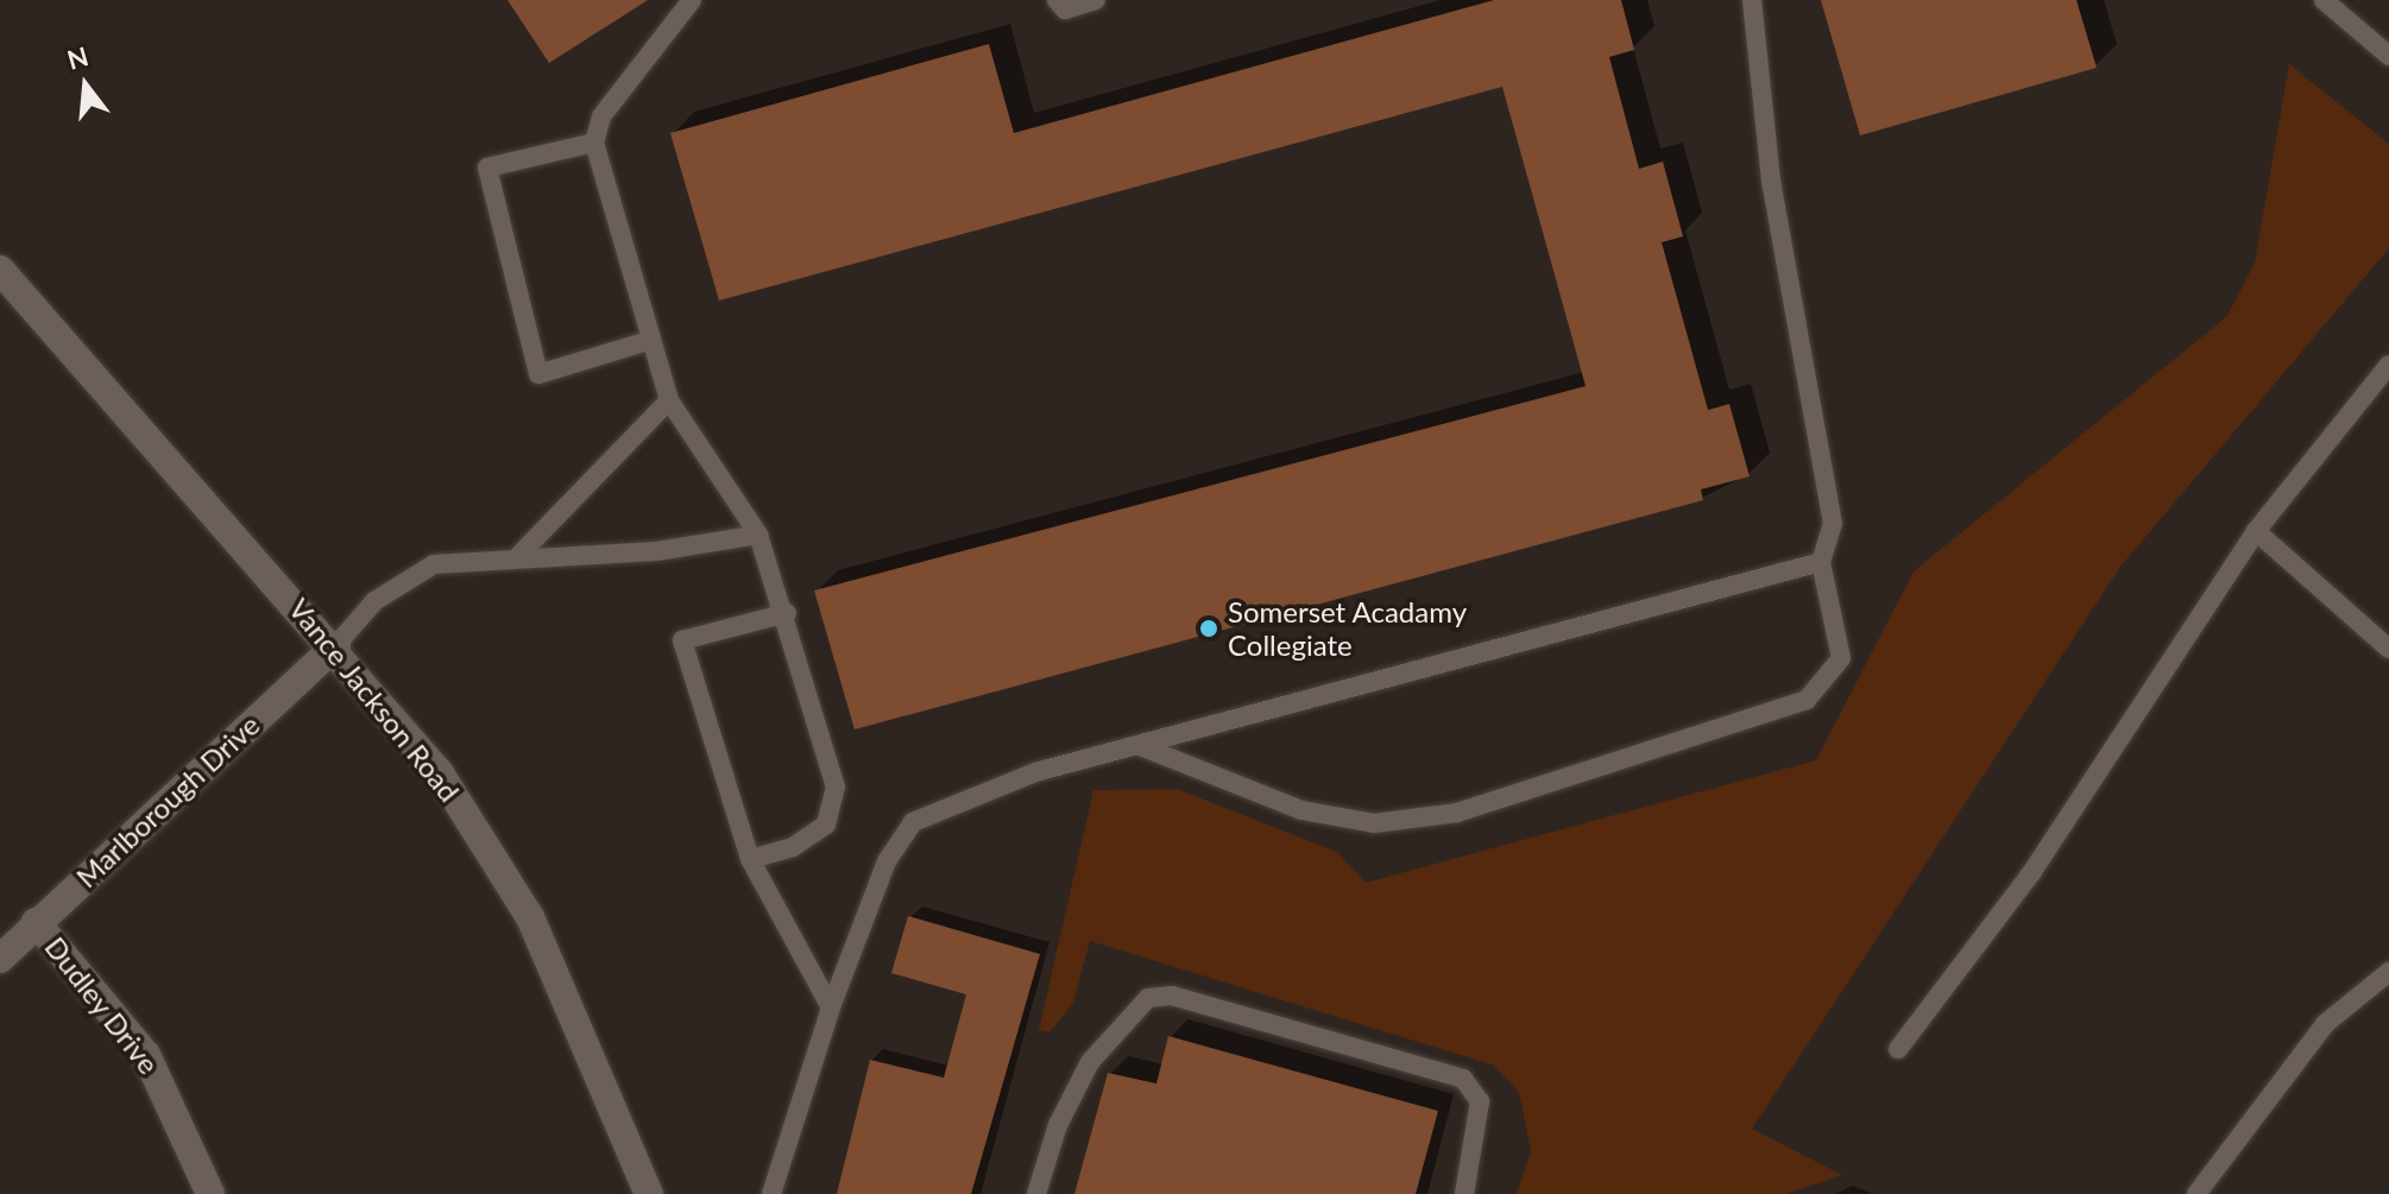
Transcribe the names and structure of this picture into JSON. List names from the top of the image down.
{
  "streets": {
    "main road": ["Vance Jackson Road", "Marlborough Drive", "Dudley Drive"]
  },
  "crossings": [
    ["Vance Jackson Road", "Marlborough Drive"],
    ["Marlborough Drive", "Dudley Drive"]
  ],
  "places": ["Somerset Acadamy Collegiate"],
  "north": "top"
}
